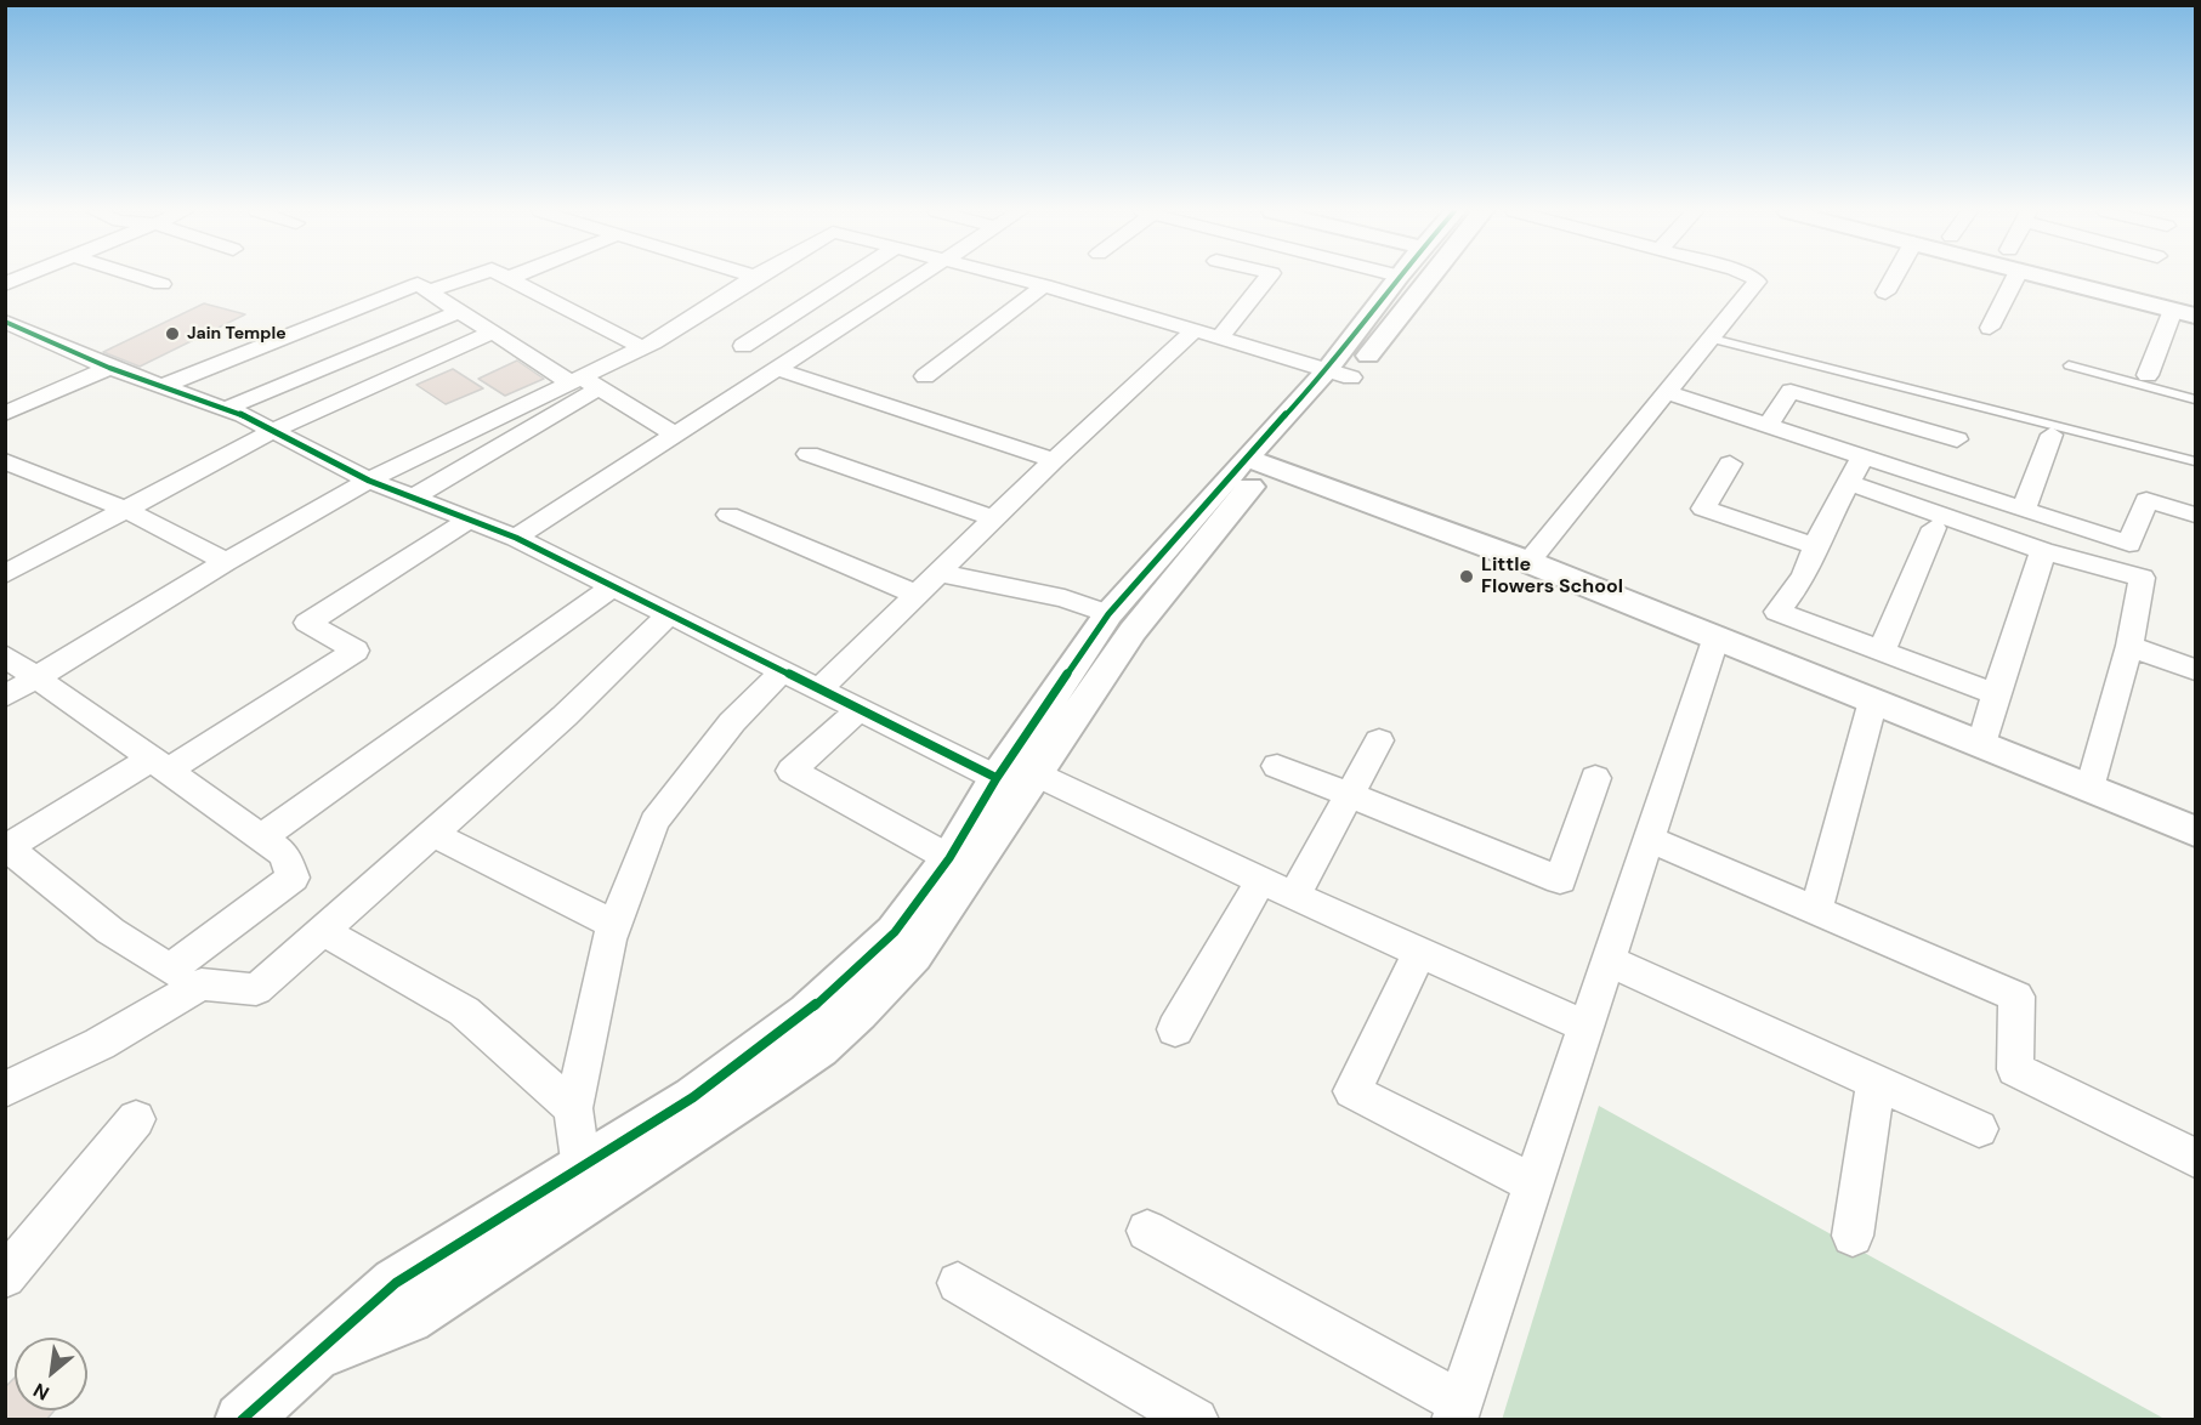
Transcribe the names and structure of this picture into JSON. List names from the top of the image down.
{
  "places": ["Jain Temple", "Little Flowers School"],
  "north": "bottom left"
}
